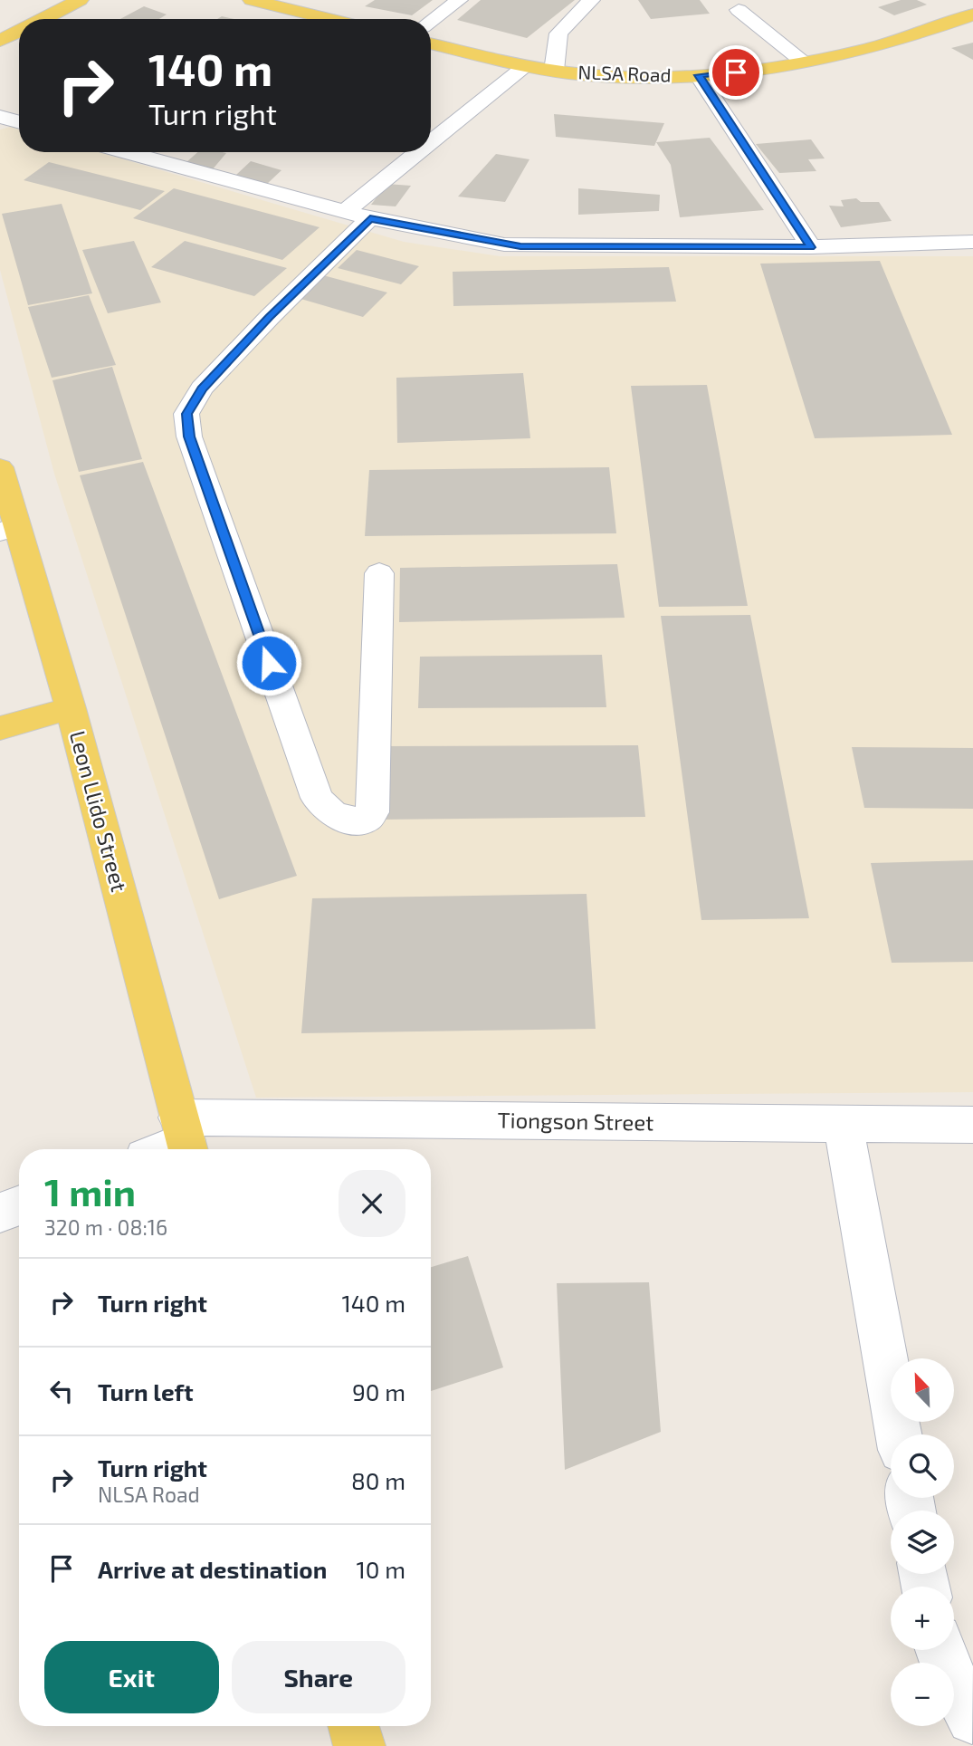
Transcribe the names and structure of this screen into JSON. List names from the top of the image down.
{
  "streets": {
    "main road": ["NLSA Road", "Leon Llido Street"],
    "street": ["Tiongson Street"]
  },
  "crossings": [
    ["Leon Llido Street", "Tiongson Street"]
  ],
  "north": "top left",
  "page": {
    "turn": ["140 m", "Turn right"],
    "heading": ["1 min", "320 m · 08:16"],
    "list": [
      {
        "name": "Turn right",
        "value": "140 m"
      },
      {
        "name": "Turn left",
        "value": "90 m"
      },
      {
        "name": "Turn right",
        "note": "NLSA Road",
        "value": "80 m"
      },
      {
        "name": "Arrive at destination",
        "value": "10 m"
      }
    ],
    "map_buttons": ["+", "−"],
    "buttons": ["Exit", "Share"]
  }
}
